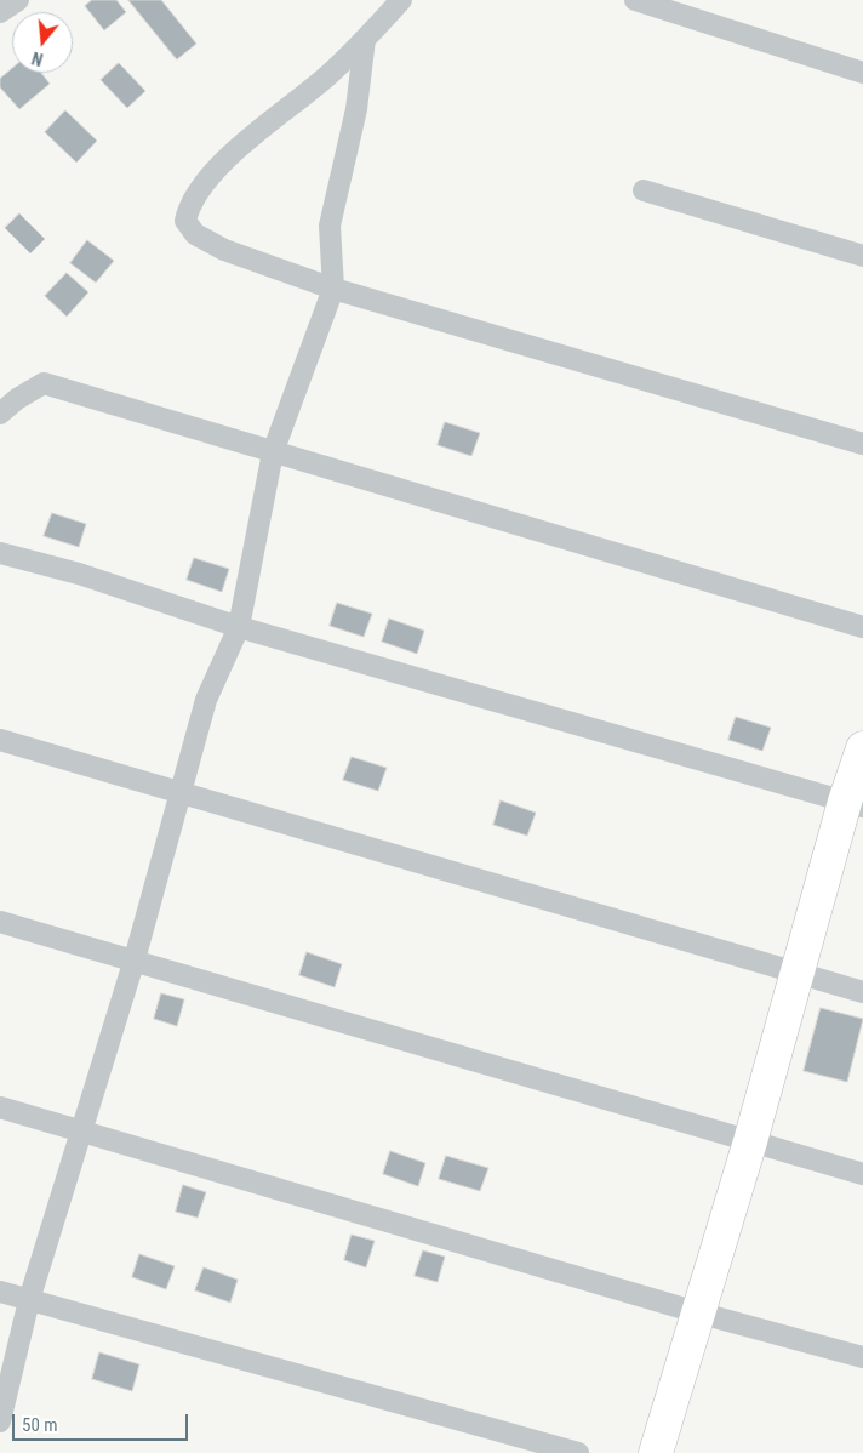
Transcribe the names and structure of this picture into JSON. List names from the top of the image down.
{
  "scale_bar": "50 m",
  "north": "bottom"
}
